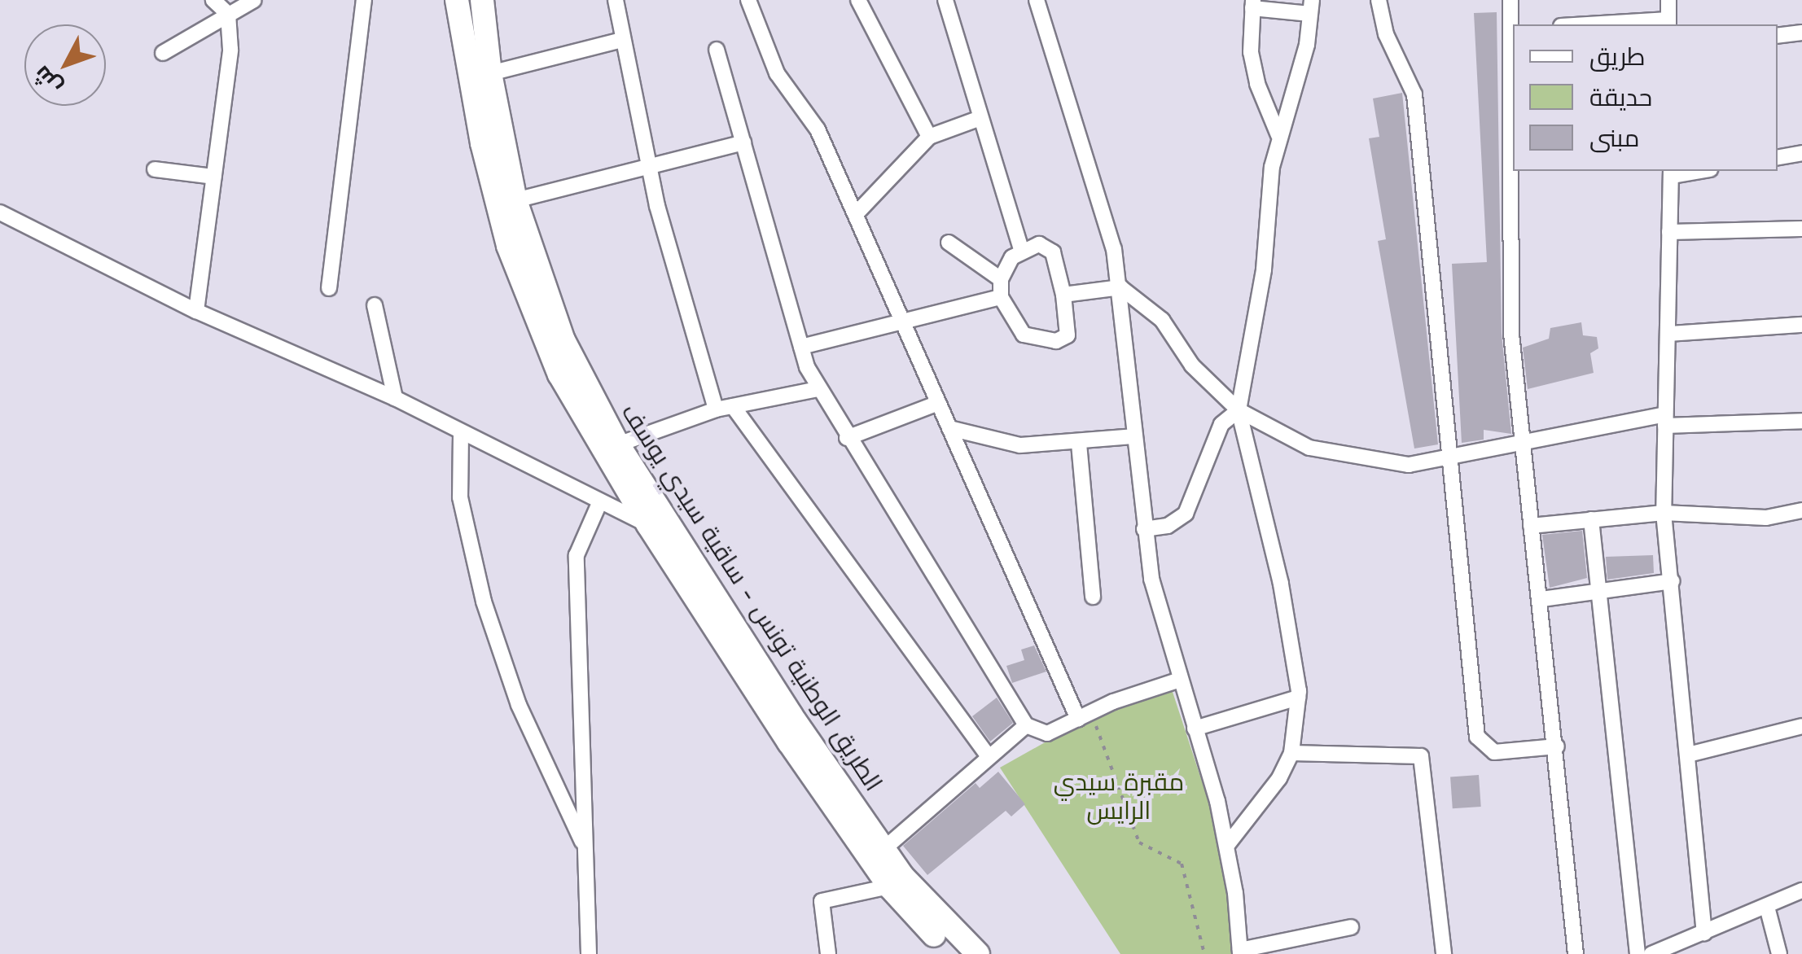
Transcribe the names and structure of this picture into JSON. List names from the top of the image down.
{
  "streets": {
    "main road": ["الطريق الوطنية تونس - ساقية سيدي يوسف"]
  },
  "parks": ["مقبرة سيدي الرايس"],
  "legend": ["طريق", "حديقة", "مبنى"],
  "north": "bottom left"
}
